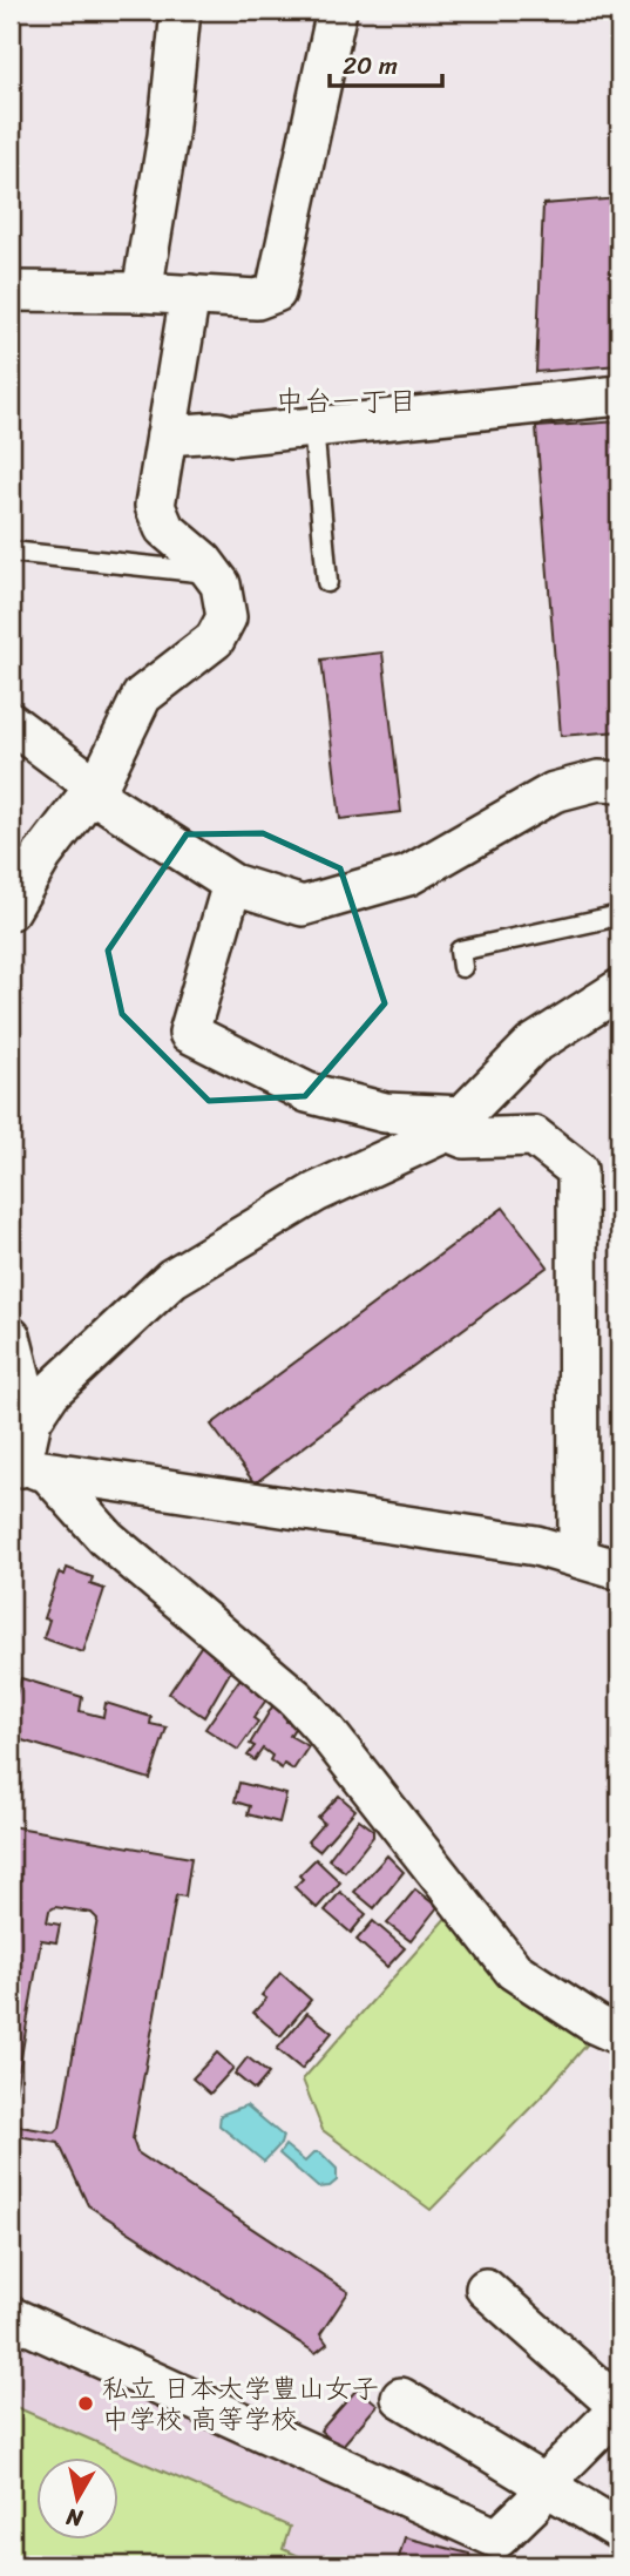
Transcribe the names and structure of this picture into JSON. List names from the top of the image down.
{
  "districts": ["中台一丁目"],
  "places": ["私立 日本大学豊山女子 中学校 高等学校"],
  "scale_bar": "20 m",
  "north": "bottom"
}
